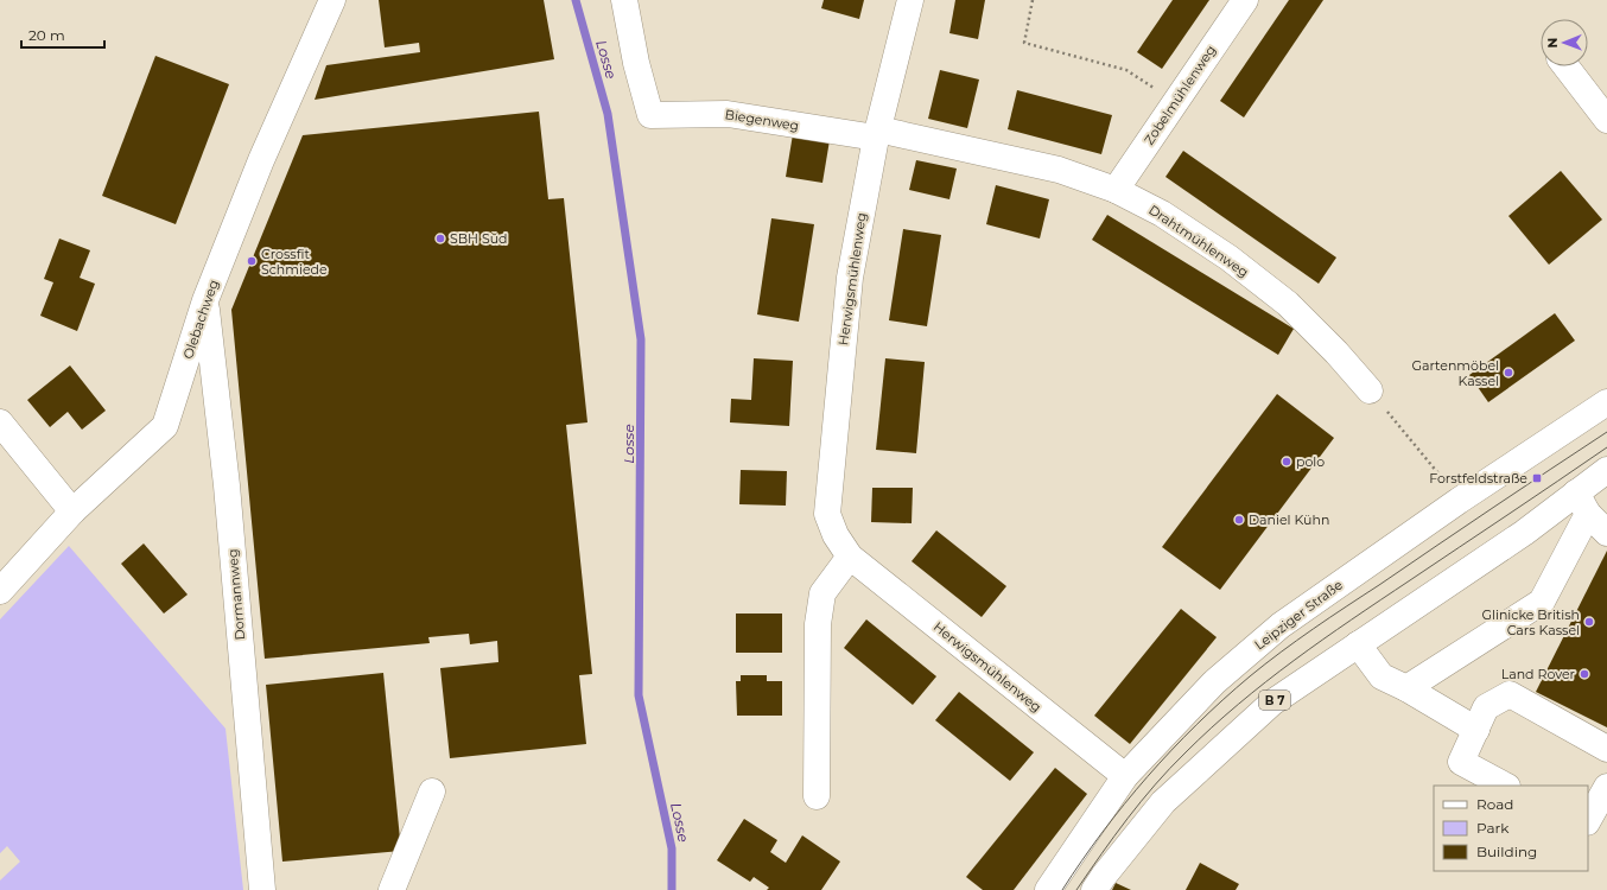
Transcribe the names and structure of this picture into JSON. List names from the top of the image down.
{
  "streets": {
    "street": [
      "Zobelmühlenweg",
      "Biegenweg",
      "Drahtmühlenweg",
      "Herwigsmühlenweg",
      "Olebachweg",
      "Dormannweg",
      "Leipziger Straße",
      "B 7"
    ]
  },
  "crossings": [
    ["Zobelmühlenweg", "Drahtmühlenweg"],
    ["Biegenweg", "Drahtmühlenweg"],
    ["Biegenweg", "Herwigsmühlenweg"],
    ["Drahtmühlenweg", "Herwigsmühlenweg"],
    ["Herwigsmühlenweg", "Leipziger Straße"],
    ["Olebachweg", "Dormannweg"]
  ],
  "water": ["Losse"],
  "places": {
    "other": [
      "SBH Süd",
      "Crossfit Schmiede",
      "Gartenmöbel Kassel",
      "polo",
      "Daniel Kühn",
      "Glinicke British Cars Kassel",
      "Land Rover"
    ],
    "transit": ["Forstfeldstraße"]
  },
  "legend": ["Road", "Park", "Building"],
  "scale_bar": "20 m",
  "north": "left"
}
